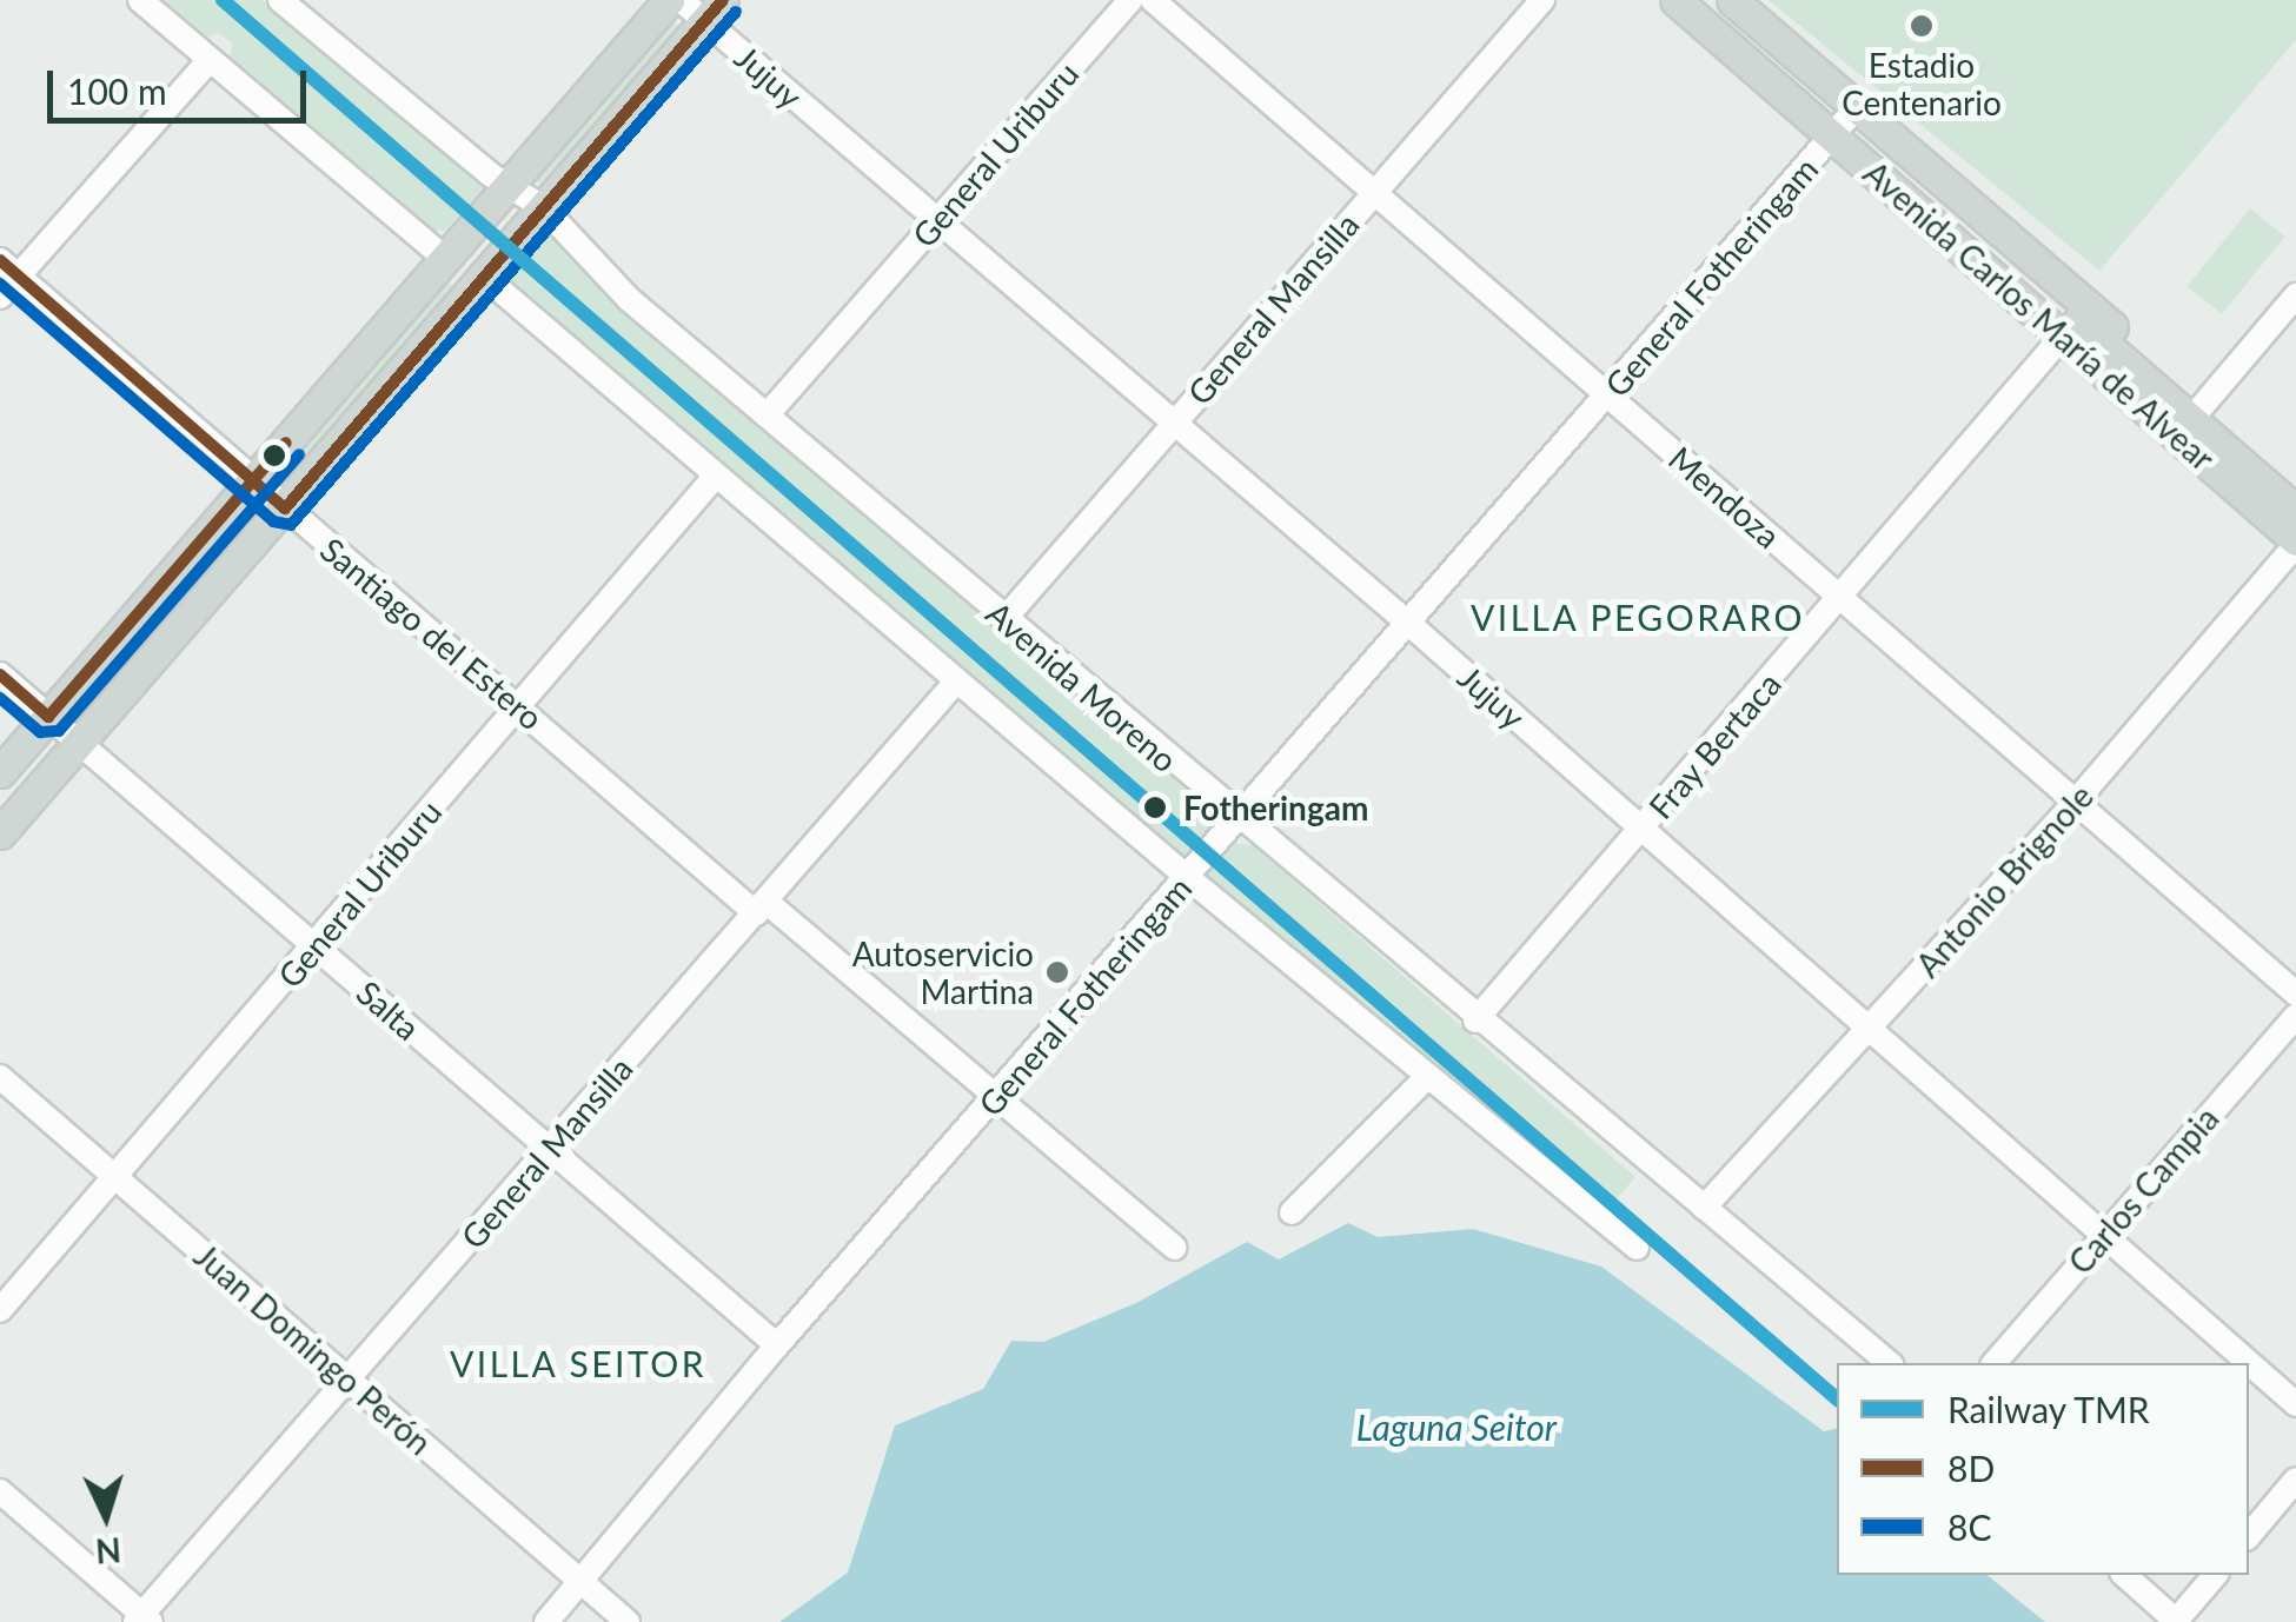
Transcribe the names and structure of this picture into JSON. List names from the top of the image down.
{
  "streets": {
    "main road": ["Avenida Carlos María de Alvear"],
    "street": [
      "Jujuy",
      "General Uriburu",
      "General Fotheringam",
      "General Mansilla",
      "Mendoza",
      "Santiago del Estero",
      "Avenida Moreno",
      "Fray Bertaca",
      "Antonio Brignole",
      "Salta",
      "Carlos Campia",
      "Juan Domingo Perón"
    ]
  },
  "crossings": [
    ["Jujuy", "General Uriburu"],
    ["Jujuy", "General Fotheringam"],
    ["Jujuy", "General Mansilla"],
    ["Jujuy", "Fray Bertaca"],
    ["Jujuy", "Antonio Brignole"],
    ["Jujuy", "Carlos Campia"],
    ["General Uriburu", "Santiago del Estero"],
    ["General Uriburu", "Avenida Moreno"],
    ["General Uriburu", "Salta"],
    ["General Uriburu", "Juan Domingo Perón"],
    ["General Fotheringam", "Avenida Carlos María de Alvear"],
    ["General Fotheringam", "Mendoza"],
    ["General Fotheringam", "Santiago del Estero"],
    ["General Fotheringam", "Avenida Moreno"],
    ["General Fotheringam", "Salta"],
    ["General Fotheringam", "Juan Domingo Perón"],
    ["General Mansilla", "Mendoza"],
    ["General Mansilla", "Santiago del Estero"],
    ["General Mansilla", "Avenida Moreno"],
    ["General Mansilla", "Salta"],
    ["General Mansilla", "Juan Domingo Perón"],
    ["Avenida Carlos María de Alvear", "Fray Bertaca"],
    ["Avenida Carlos María de Alvear", "Antonio Brignole"],
    ["Mendoza", "Fray Bertaca"],
    ["Mendoza", "Antonio Brignole"],
    ["Avenida Moreno", "Fray Bertaca"],
    ["Avenida Moreno", "Antonio Brignole"]
  ],
  "districts": ["VILLA PEGORARO", "VILLA SEITOR"],
  "water": ["Laguna Seitor"],
  "places": ["Estadio Centenario", "Fotheringam", "Autoservicio Martina"],
  "lines": ["rail line TMR", "transit line 8D", "transit line 8C"],
  "legend": ["Railway TMR", "8D", "8C"],
  "scale_bar": "100 m",
  "north": "bottom"
}
